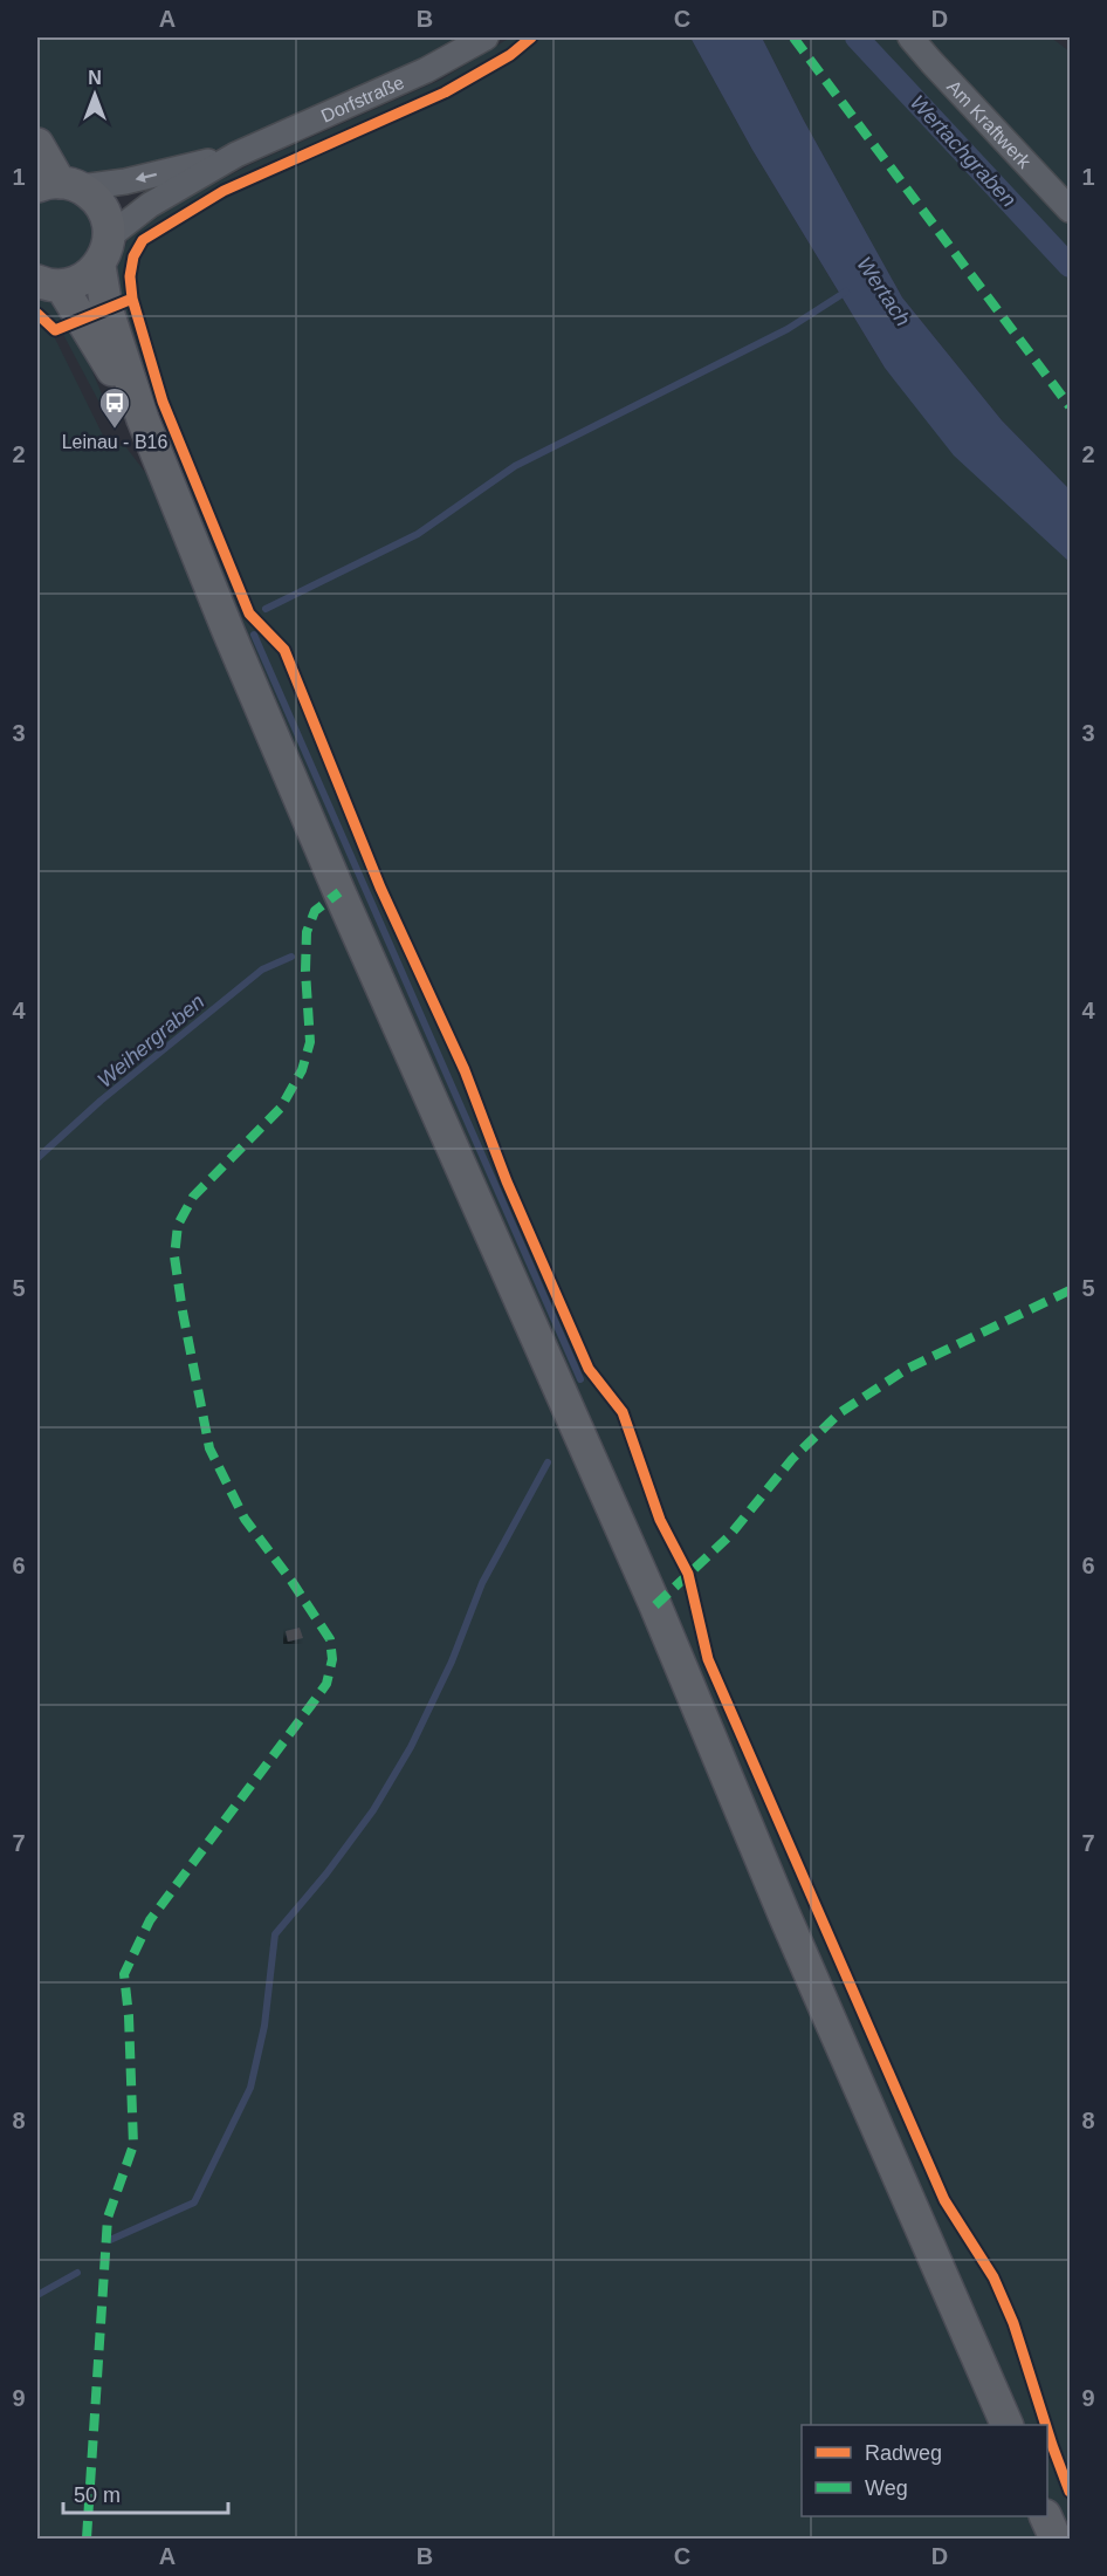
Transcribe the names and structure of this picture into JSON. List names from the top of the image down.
{
  "streets": {
    "street": ["Dorfstraße", "Am Kraftwerk"]
  },
  "water": ["Wertachgraben", "Wertach", "Weihergraben"],
  "places": {
    "bus stop": ["Leinau - B16"]
  },
  "legend": ["Radweg", "Weg"],
  "scale_bar": "50 m",
  "north": "top",
  "grid": {
    "columns": [
      "A",
      "B",
      "C",
      "D"
    ],
    "rows": [
      "1",
      "2",
      "3",
      "4",
      "5",
      "6",
      "7",
      "8",
      "9"
    ]
  }
}
